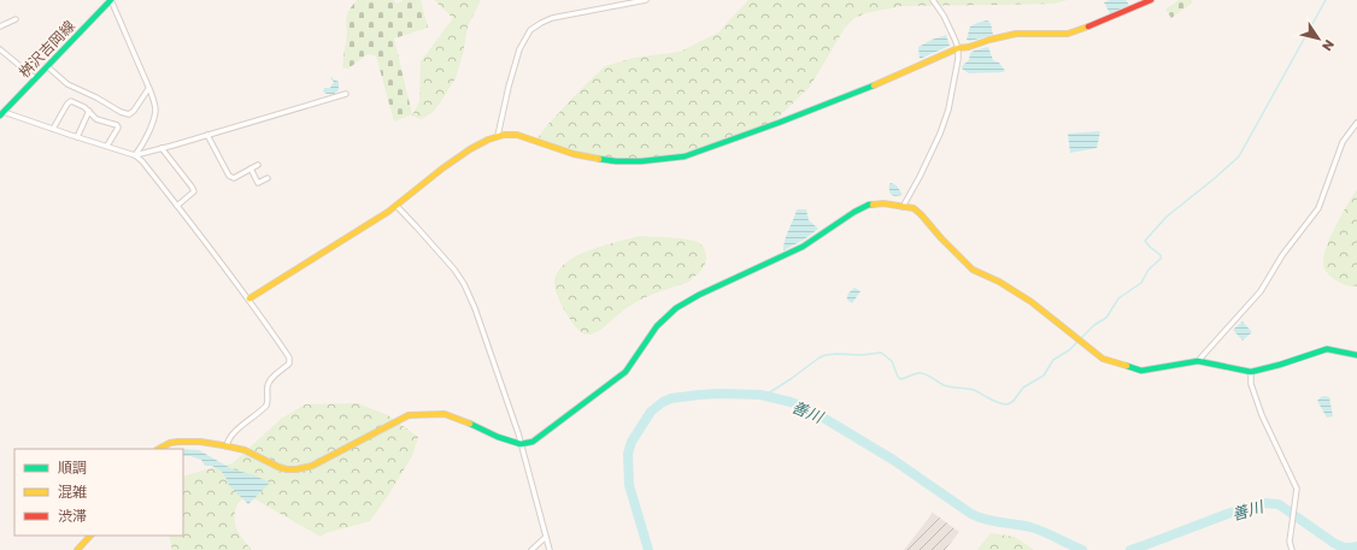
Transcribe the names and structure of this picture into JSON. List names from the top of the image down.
{
  "streets": {
    "street": ["桝沢吉岡線"]
  },
  "water": ["善川"],
  "legend": ["順調", "混雑", "渋滞"],
  "north": "bottom right"
}
